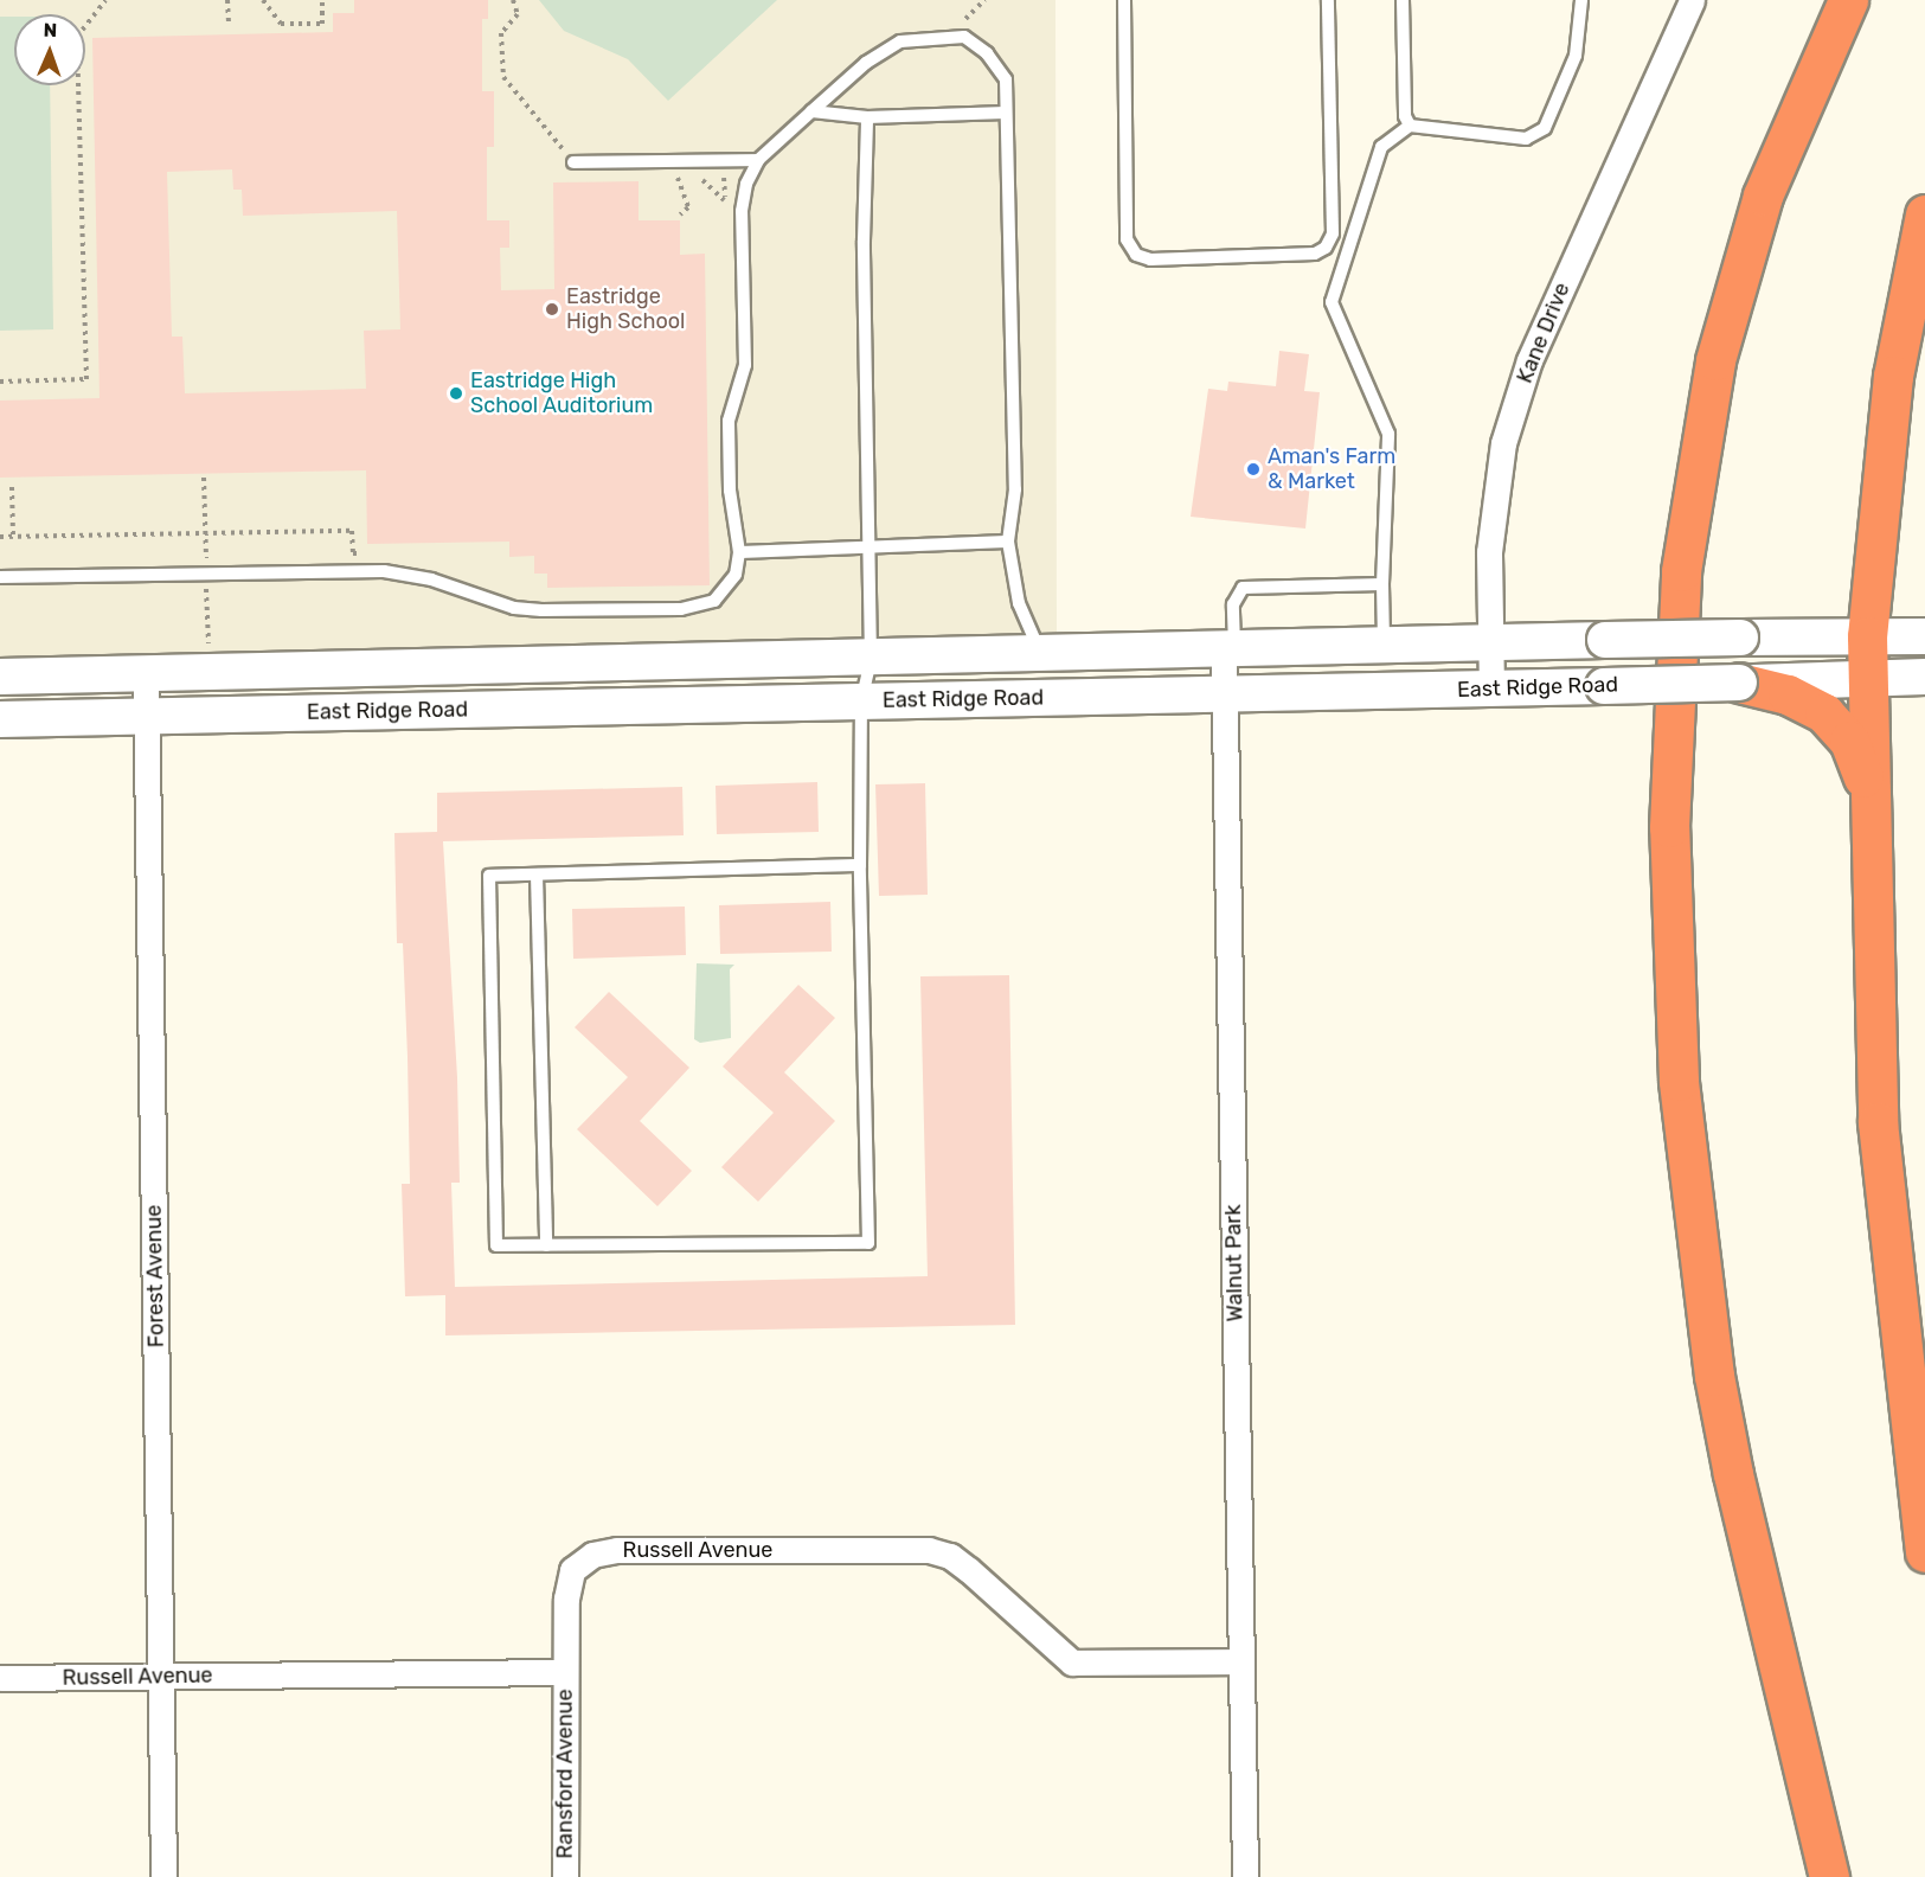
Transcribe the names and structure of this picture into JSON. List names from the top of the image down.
{
  "streets": {
    "main road": ["East Ridge Road"],
    "street": [
      "Kane Drive",
      "Walnut Park",
      "Forest Avenue",
      "Russell Avenue",
      "Ransford Avenue"
    ]
  },
  "crossings": [
    ["Kane Drive", "East Ridge Road"],
    ["East Ridge Road", "Walnut Park"],
    ["East Ridge Road", "Forest Avenue"],
    ["Walnut Park", "Russell Avenue"],
    ["Forest Avenue", "Russell Avenue"],
    ["Russell Avenue", "Ransford Avenue"]
  ],
  "places": ["Eastridge High School", "Eastridge High School Auditorium", "Aman's Farm & Market"],
  "north": "top"
}
